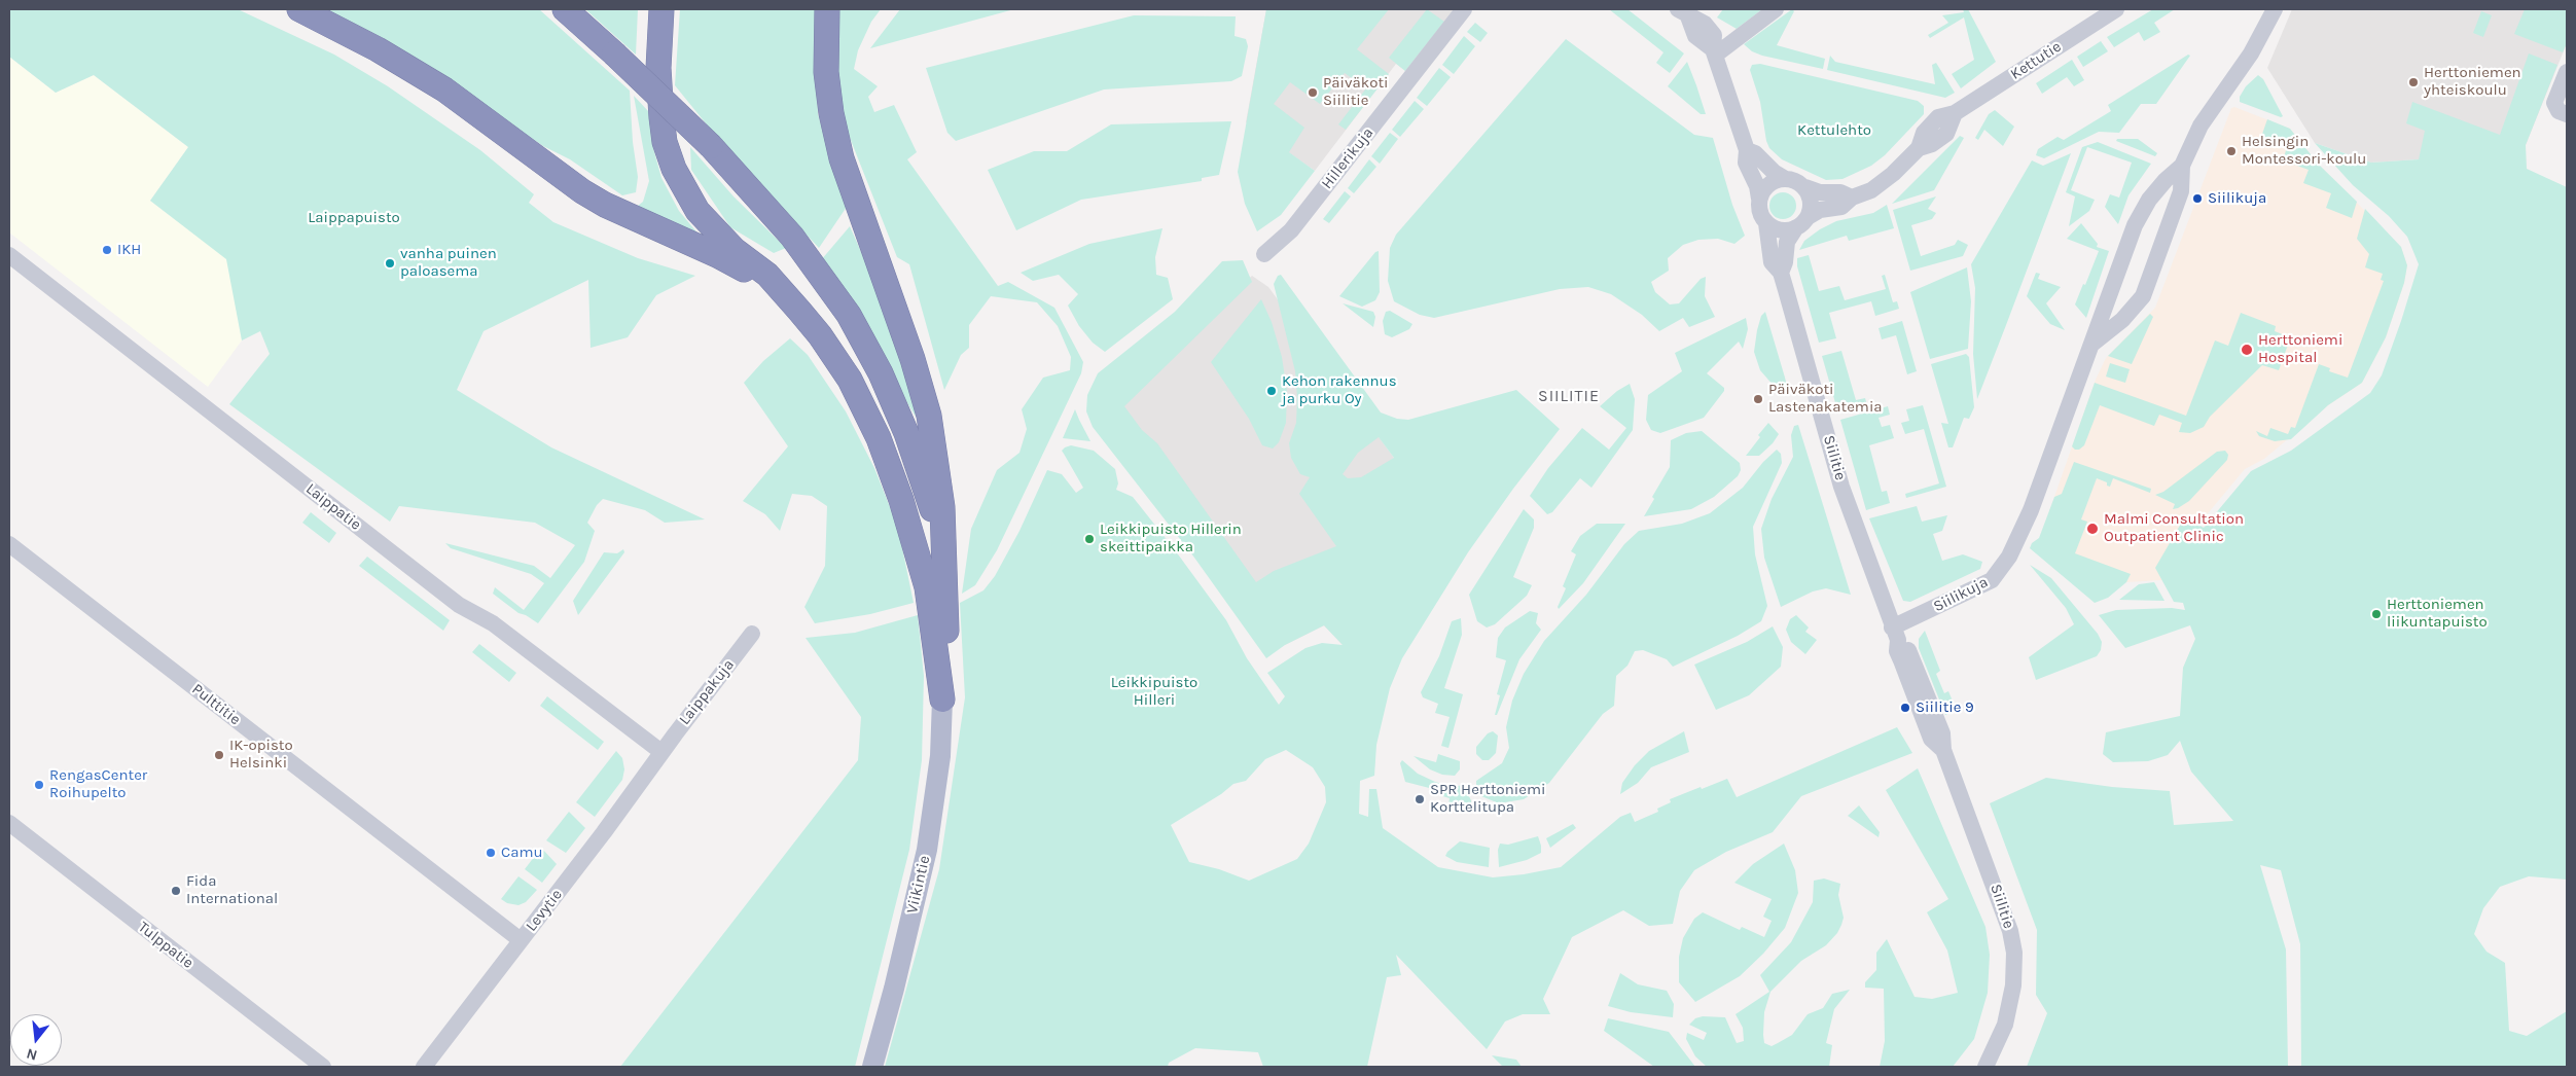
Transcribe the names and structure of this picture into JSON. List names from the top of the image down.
{
  "streets": {
    "main road": ["Viikintie"],
    "street": [
      "Kettutie",
      "Hillerikuja",
      "Siilitie",
      "Laippatie",
      "Siilikuja",
      "Laippakuja",
      "Pulttitie",
      "Levytie",
      "Tulppatie"
    ]
  },
  "crossings": [
    ["Kettutie", "Siilitie"],
    ["Siilitie", "Siilikuja"],
    ["Laippatie", "Laippakuja"],
    ["Laippatie", "Levytie"],
    ["Laippakuja", "Levytie"],
    ["Pulttitie", "Levytie"]
  ],
  "districts": ["SIILITIE"],
  "parks": ["Kettulehto", "Laippapuisto", "Leikkipuisto Hilleri"],
  "places": [
    "Herttoniemen yhteiskoulu",
    "Päiväkoti Siilitie",
    "Helsingin Montessori-koulu",
    "Siilikuja",
    "IKH",
    "vanha puinen paloasema",
    "Herttoniemi Hospital",
    "Kehon rakennus ja purku Oy",
    "Päiväkoti Lastenakatemia",
    "Malmi Consultation Outpatient Clinic",
    "Leikkipuisto Hillerin skeittipaikka",
    "Herttoniemen liikuntapuisto",
    "Siilitie 9",
    "IK-opisto Helsinki",
    "RengasCenter Roihupelto",
    "SPR Herttoniemi Korttelitupa",
    "Camu",
    "Fida International"
  ],
  "north": "bottom"
}
